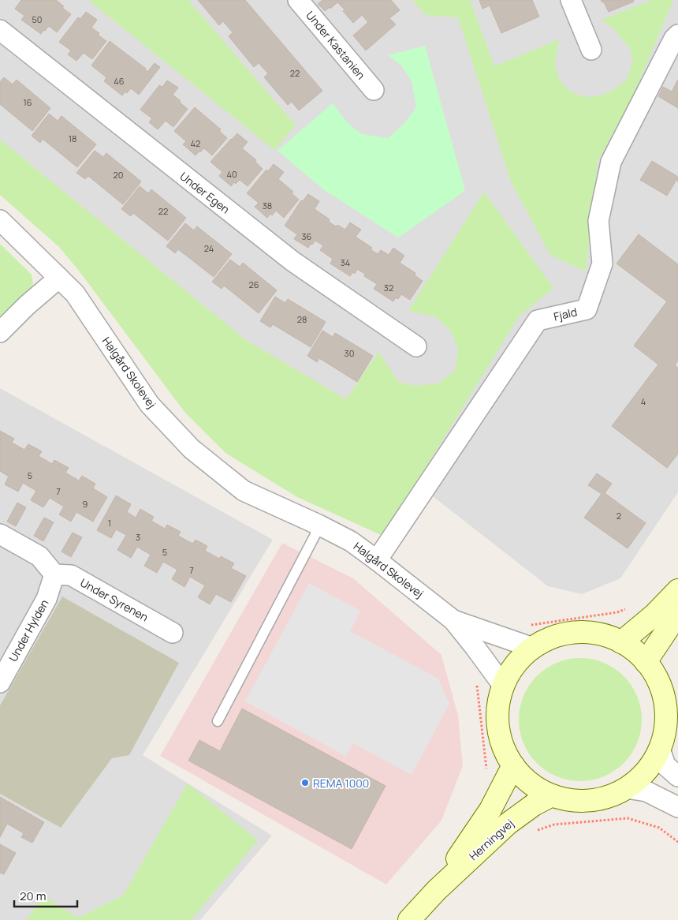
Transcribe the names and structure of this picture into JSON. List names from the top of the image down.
{
  "streets": {
    "main road": ["Herningvej"],
    "street": [
      "Under Kastanien",
      "Under Egen",
      "Fjald",
      "Halgård Skolevej",
      "Under Syrenen",
      "Under Hylden"
    ]
  },
  "crossings": [
    ["Fjald", "Halgård Skolevej"],
    ["Under Syrenen", "Under Hylden"]
  ],
  "places": ["REMA 1000"],
  "house_numbers": [
    "50",
    "22",
    "46",
    "16",
    "18",
    "42",
    "40",
    "20",
    "38",
    "22",
    "36",
    "24",
    "34",
    "26",
    "32",
    "28",
    "30",
    "4",
    "5",
    "7",
    "9",
    "2",
    "1",
    "3",
    "5",
    "7"
  ],
  "scale_bar": "20 m"
}
